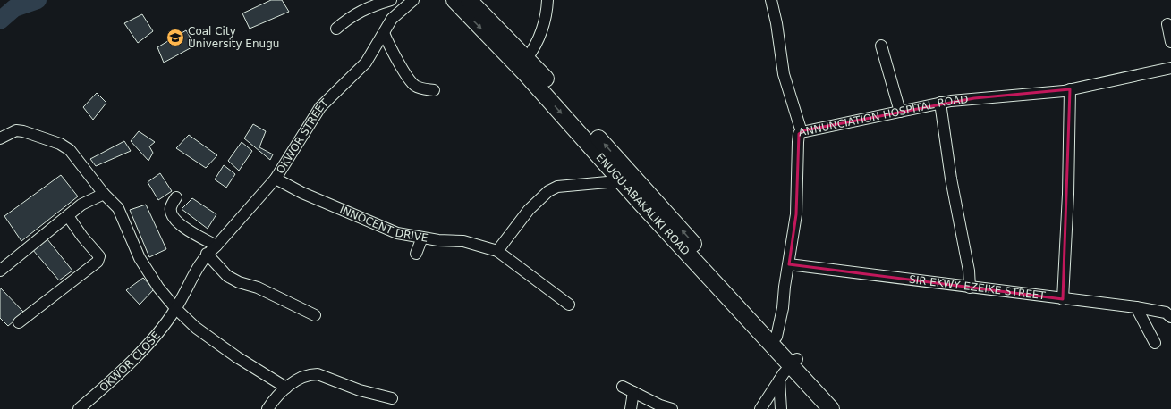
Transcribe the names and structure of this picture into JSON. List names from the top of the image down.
{
  "streets": {
    "highway": ["ENUGU-ABAKALIKI ROAD"],
    "street": [
      "ANNUNCIATION HOSPITAL ROAD",
      "OKWOR STREET",
      "INNOCENT DRIVE",
      "SIR EKWY EZEIKE STREET",
      "OKWOR CLOSE"
    ]
  },
  "crossings": [
    ["ANNUNCIATION HOSPITAL ROAD", "ENUGU-ABAKALIKI ROAD"],
    ["ANNUNCIATION HOSPITAL ROAD", "SIR EKWY EZEIKE STREET"],
    ["OKWOR STREET", "INNOCENT DRIVE"],
    ["OKWOR STREET", "OKWOR CLOSE"]
  ],
  "places": {
    "school or university": ["Coal City University Enugu"]
  }
}
